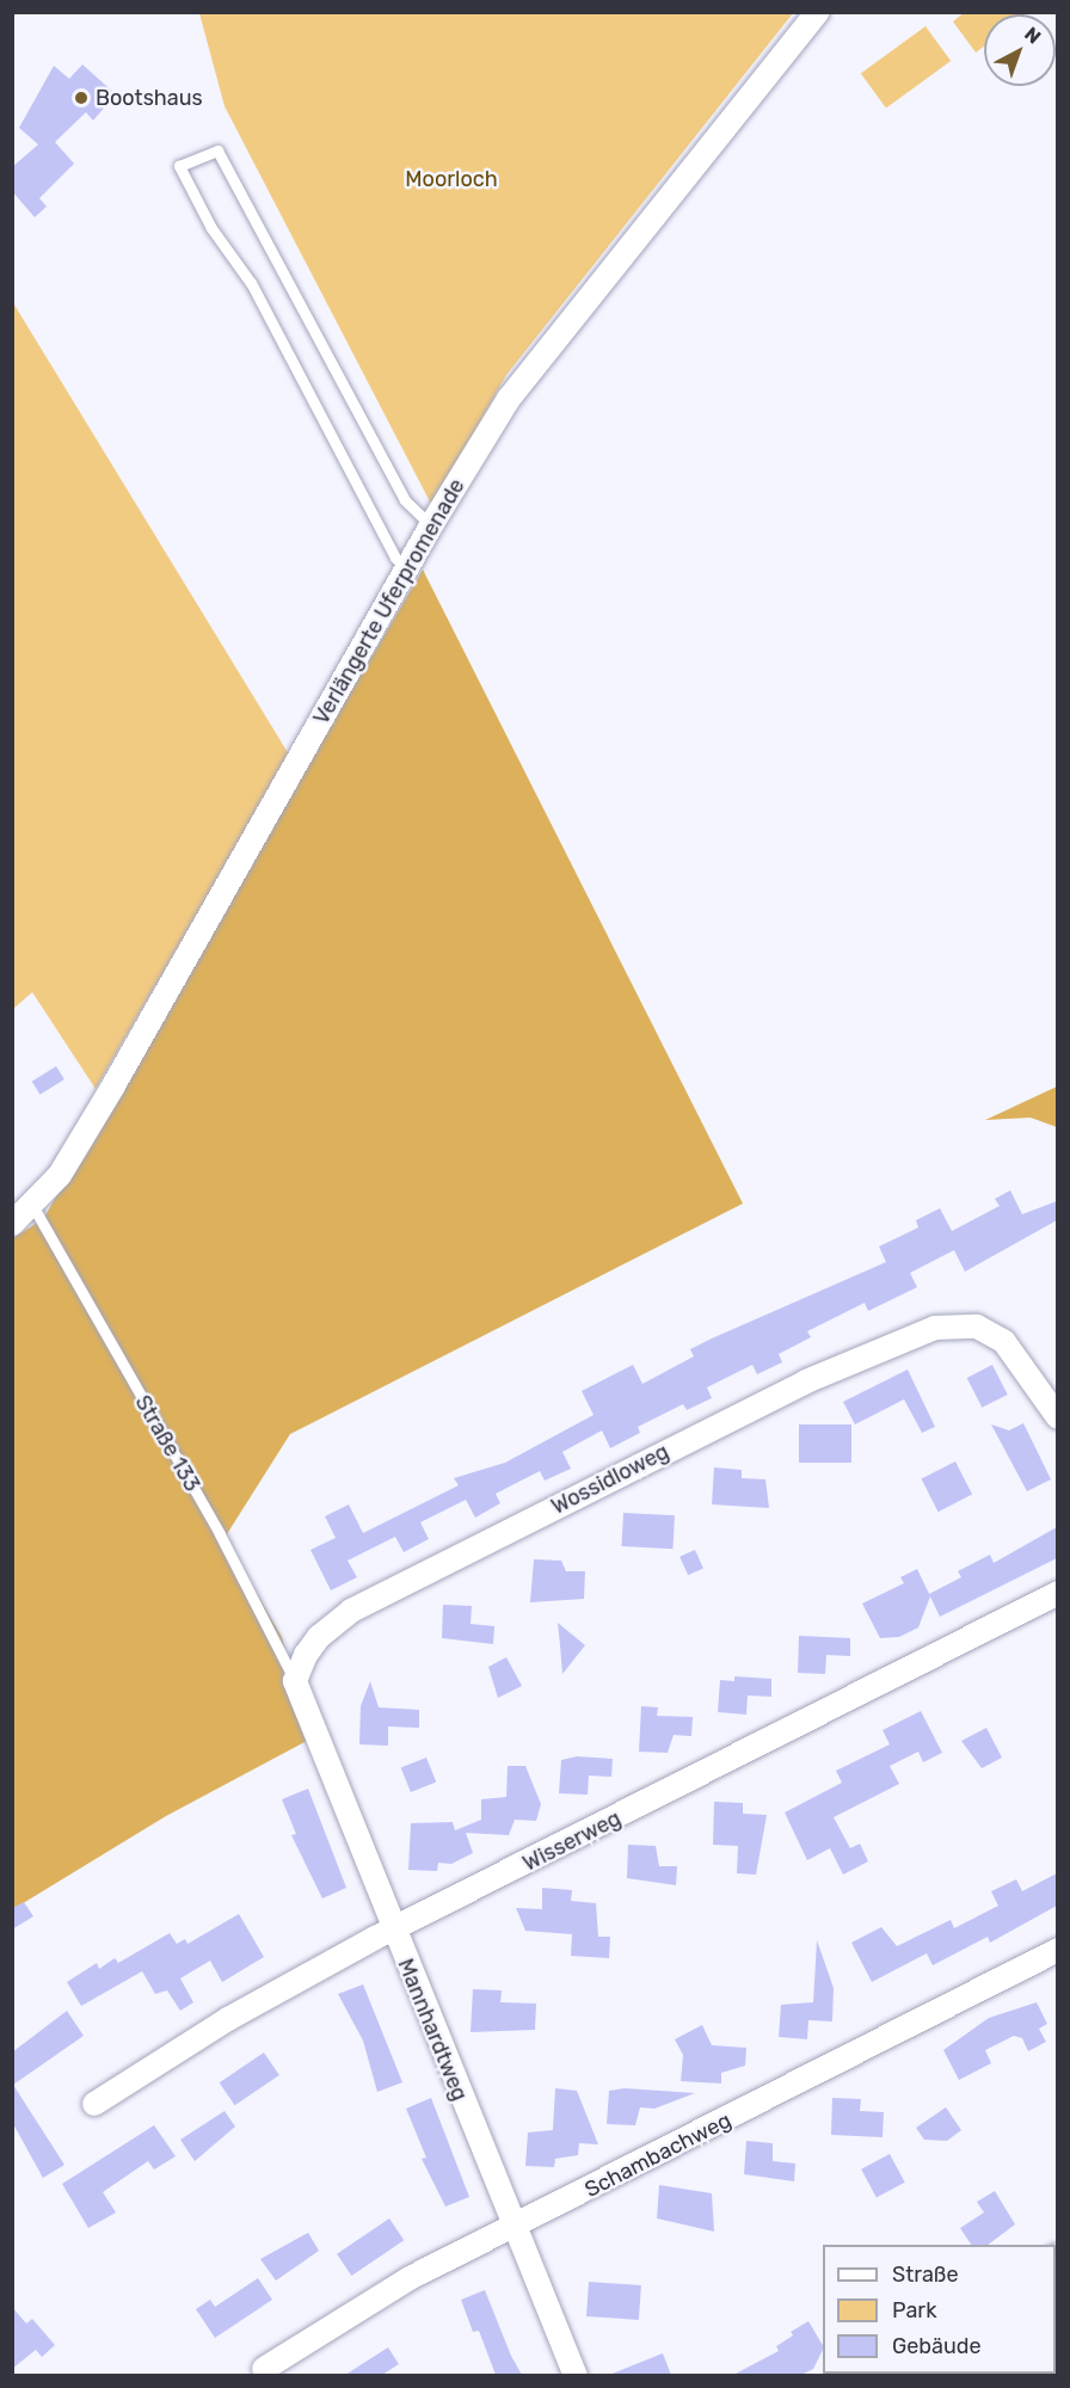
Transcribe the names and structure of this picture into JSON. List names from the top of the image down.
{
  "streets": {
    "street": [
      "Verlängerte Uferpromenade",
      "Wossidloweg",
      "Wisserweg",
      "Mannhardtweg",
      "Schambachweg"
    ],
    "lane": ["Straße 133"]
  },
  "crossings": [
    ["Verlängerte Uferpromenade", "Straße 133"],
    ["Straße 133", "Wossidloweg"],
    ["Straße 133", "Mannhardtweg"],
    ["Wossidloweg", "Mannhardtweg"],
    ["Wisserweg", "Mannhardtweg"],
    ["Mannhardtweg", "Schambachweg"]
  ],
  "parks": ["Moorloch"],
  "places": ["Bootshaus"],
  "legend": ["Straße", "Park", "Gebäude"],
  "north": "top right"
}
